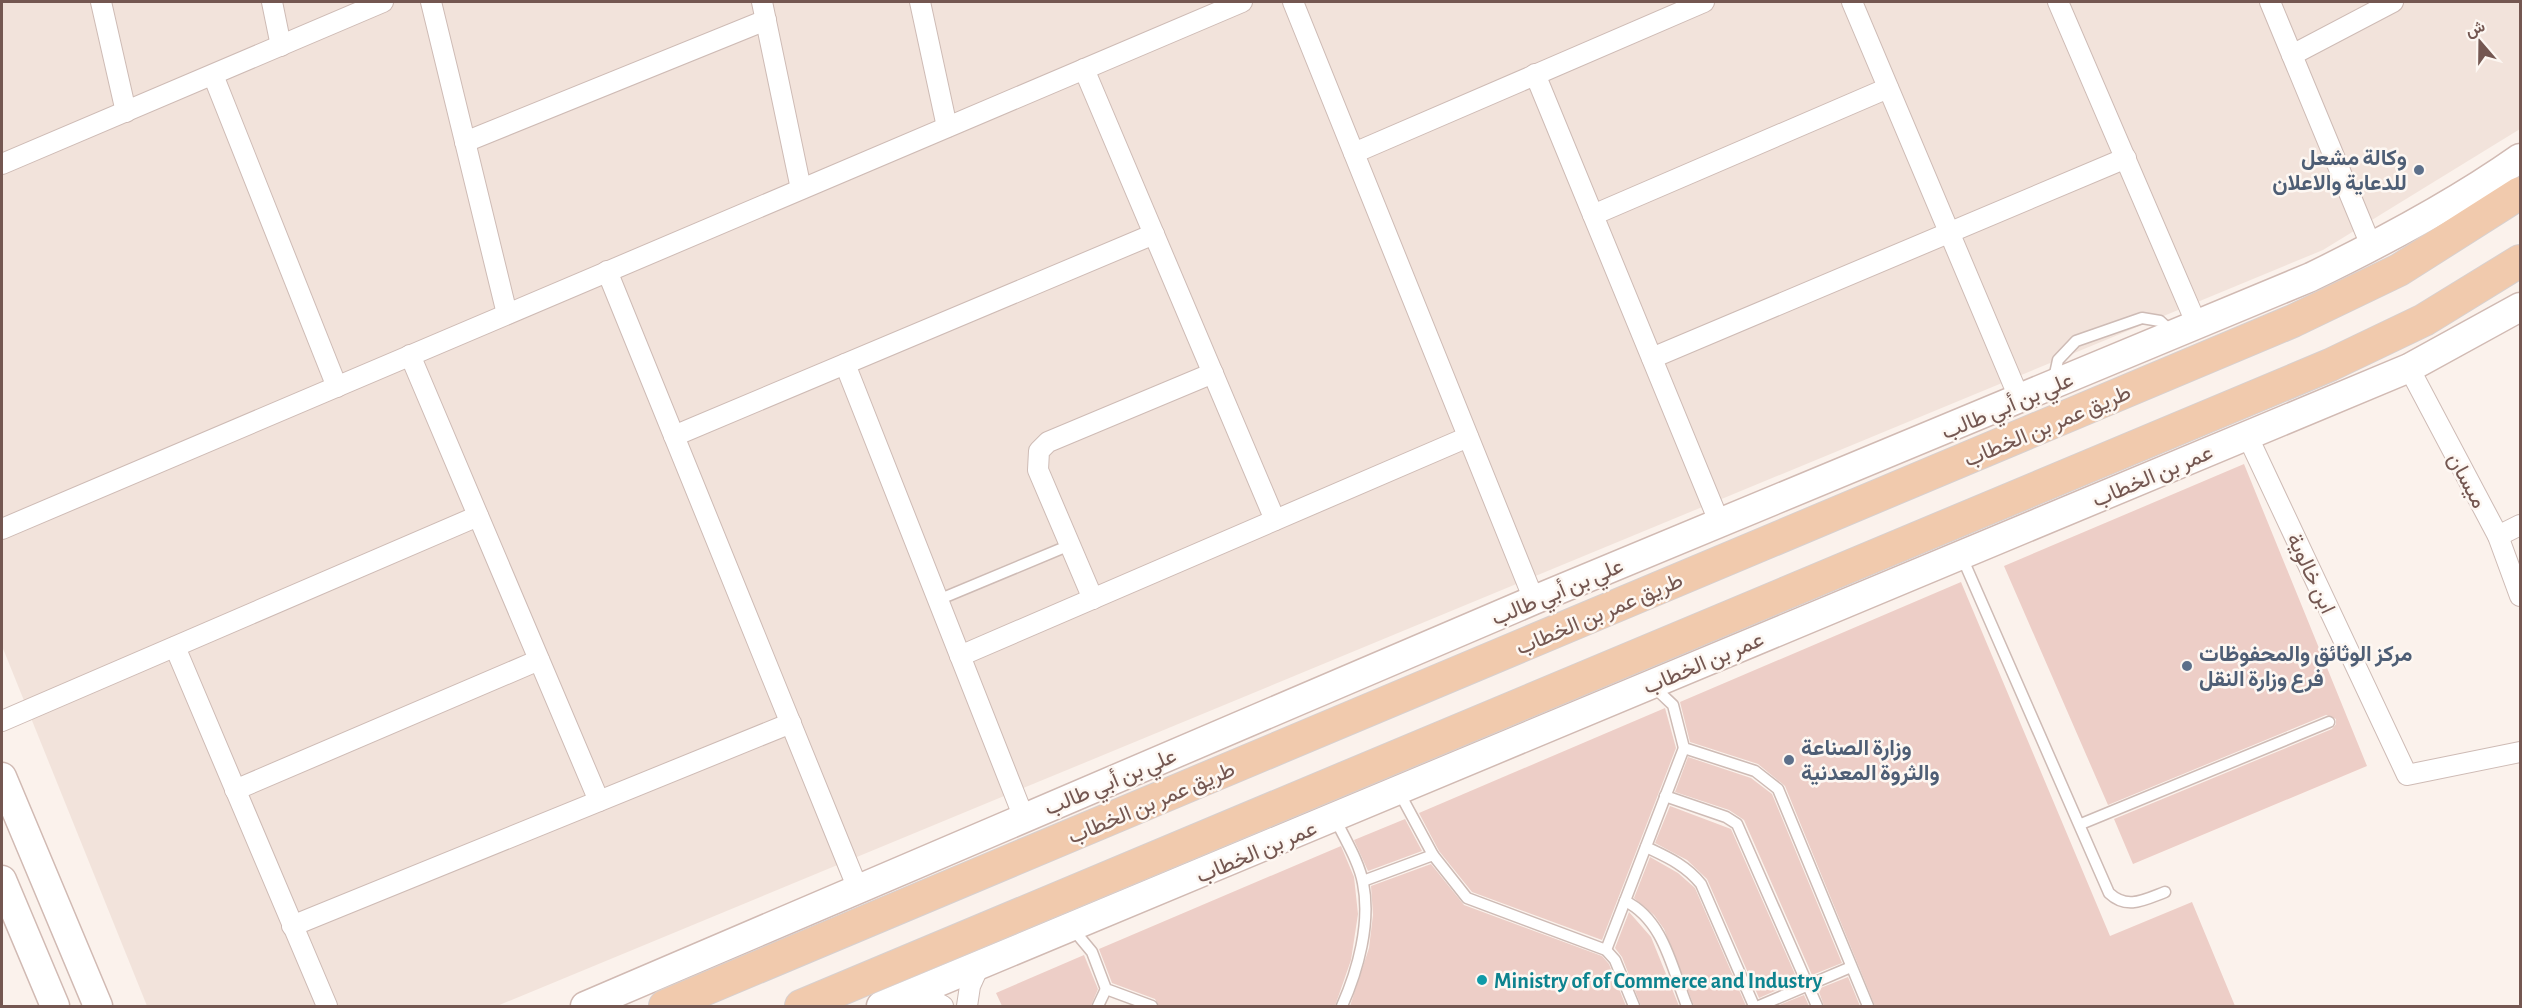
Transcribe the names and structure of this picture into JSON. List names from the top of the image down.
{
  "streets": {
    "main road": ["طريق عمر بن الخطاب"],
    "street": [
      "علي بن أبي طالب",
      "عمر بن الخطاب",
      "ميسان",
      "ابن خالوية"
    ]
  },
  "crossings": [
    ["عمر بن الخطاب", "ميسان"],
    ["عمر بن الخطاب", "ابن خالوية"]
  ],
  "places": [
    "وكالة مشعل للدعاية والاعلان",
    "مركز الوثائق والمحفوظات فرع وزارة النقل",
    "وزارة الصناعة والثروة المعدنية",
    "Ministry of of Commerce and Industry"
  ],
  "north": "top"
}
